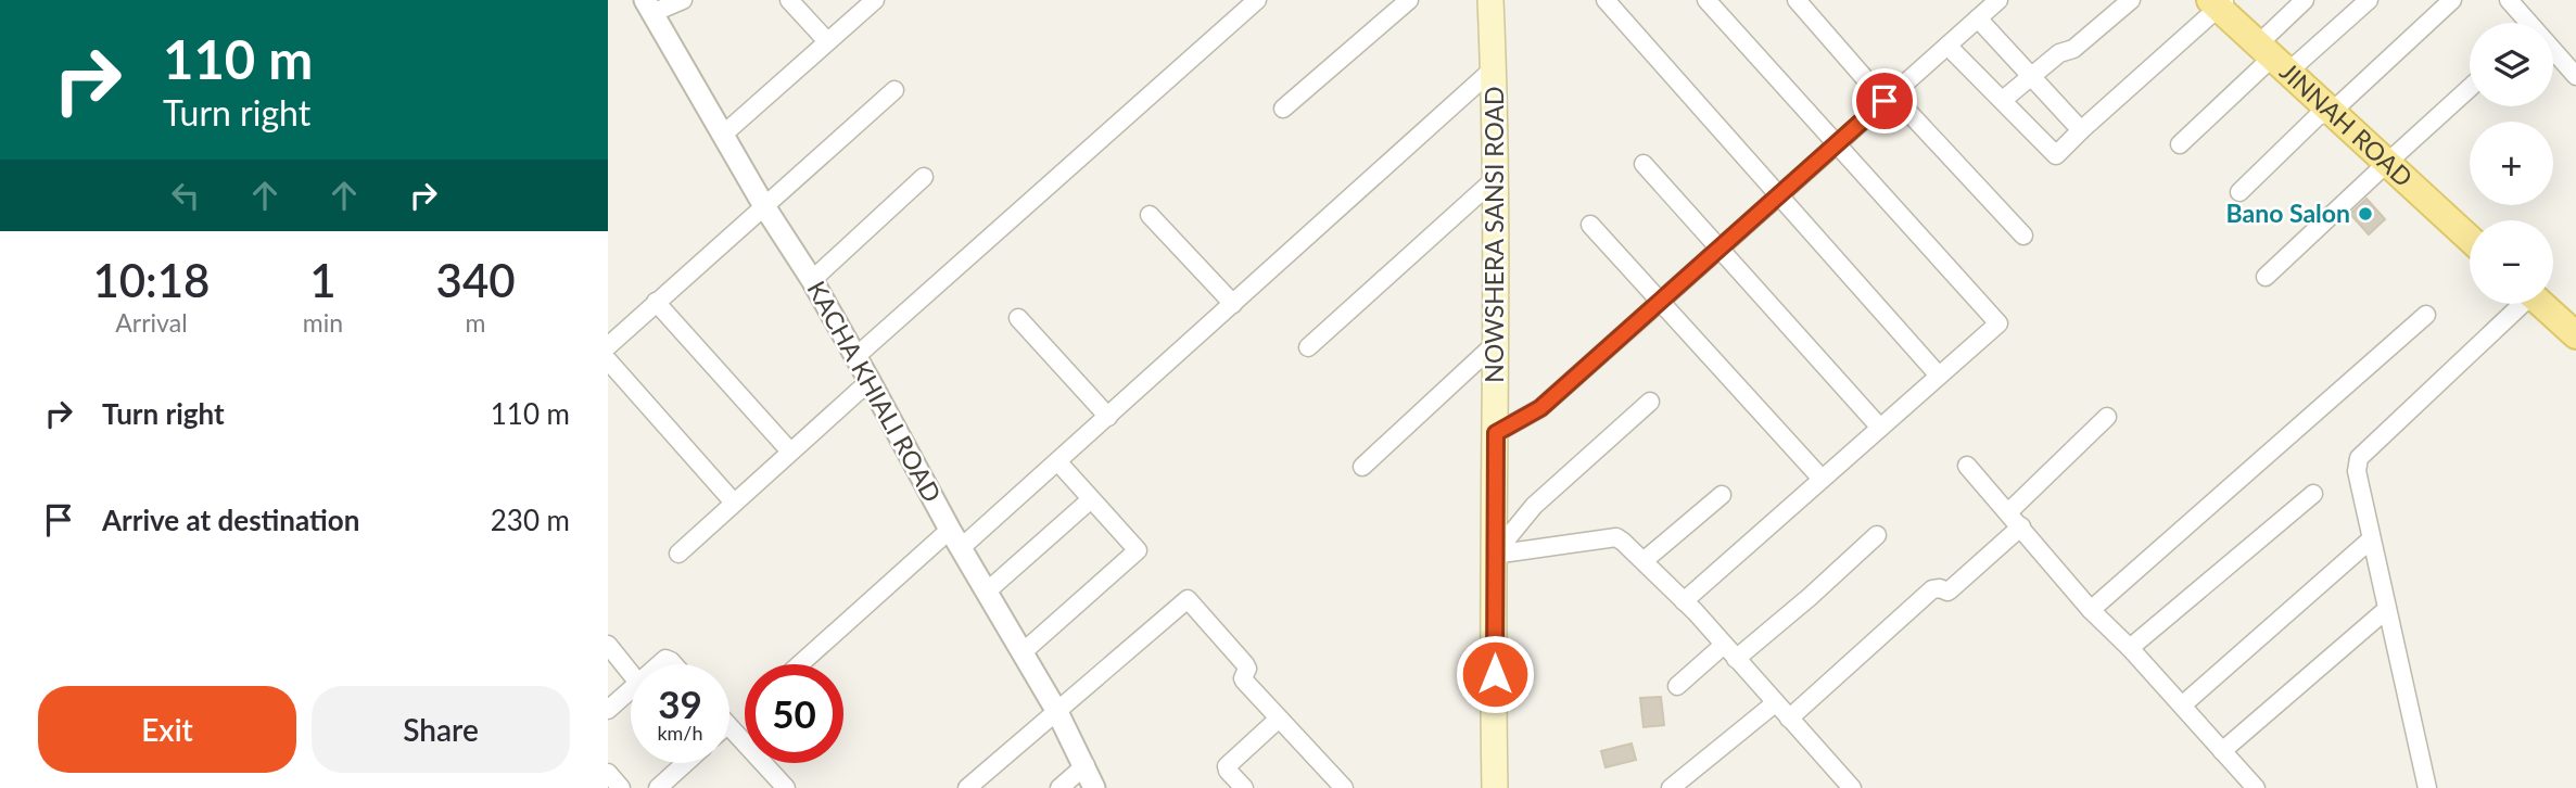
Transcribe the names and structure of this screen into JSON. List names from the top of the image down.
{
  "streets": {
    "main road": ["JINNAH ROAD", "NOWSHERA SANSI ROAD"],
    "street": ["KACHA KHIALI ROAD"]
  },
  "places": ["Bano Salon"],
  "page": {
    "turn": ["110 m", "Turn right"],
    "map_buttons": ["+", "−"],
    "eta": [
      "10:18",
      "Arrival",
      "1",
      "min",
      "340",
      "m"
    ],
    "list": [
      {
        "name": "Turn right",
        "value": "110 m"
      },
      {
        "name": "Arrive at destination",
        "value": "230 m"
      }
    ],
    "speed": "39 km/h",
    "limit": "50",
    "buttons": ["Exit", "Share"]
  }
}
